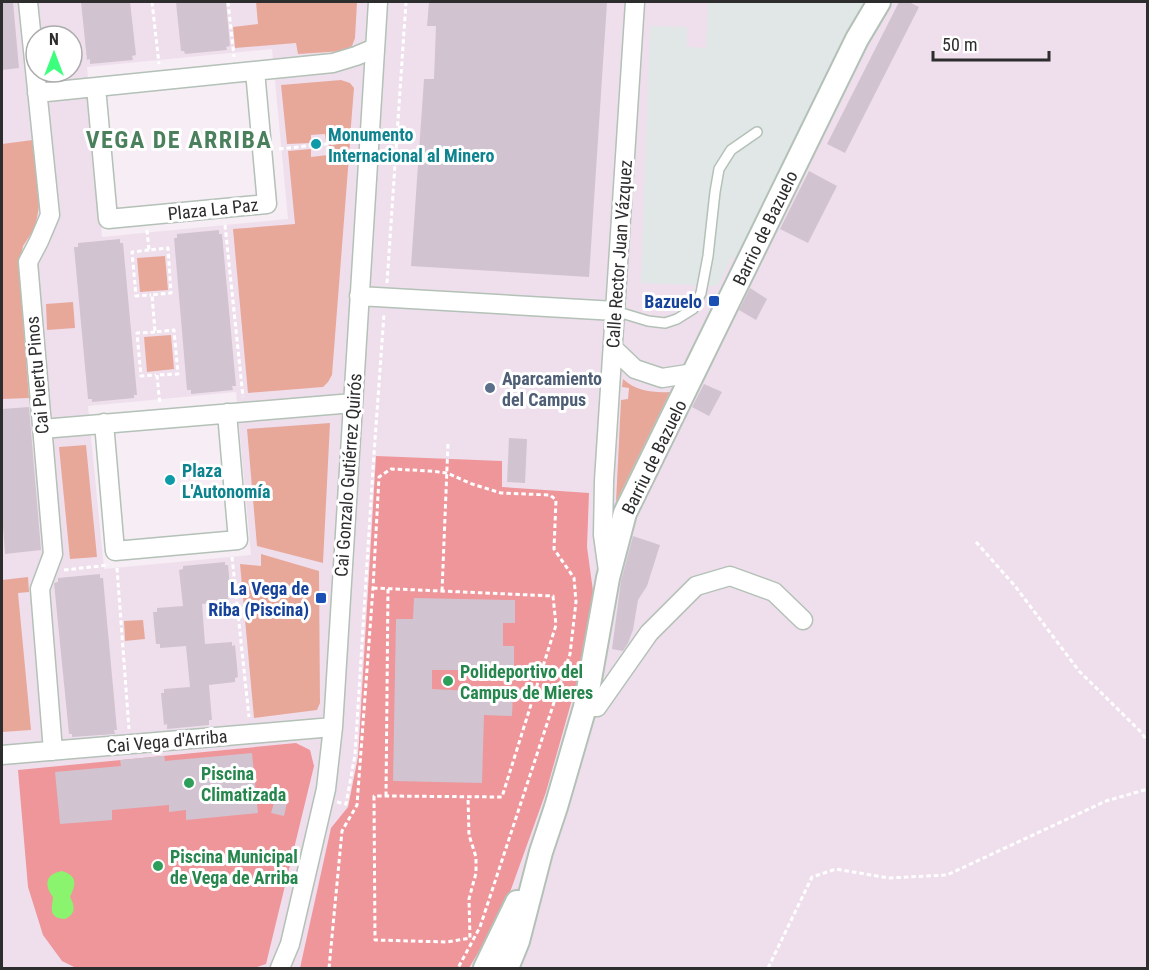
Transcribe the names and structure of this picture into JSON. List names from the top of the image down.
{
  "streets": {
    "street": [
      "Plaza La Paz",
      "Barrio de Bazuelo",
      "Calle Rector Juan Vázquez",
      "Cai Puertu Pinos",
      "Barriu de Bazuelo",
      "Cai Gonzalo Gutiérrez Quirós",
      "Cai Vega d'Arriba"
    ]
  },
  "crossings": [
    ["Barrio de Bazuelo", "Barriu de Bazuelo"],
    ["Calle Rector Juan Vázquez", "Barriu de Bazuelo"],
    ["Cai Puertu Pinos", "Cai Vega d'Arriba"],
    ["Cai Gonzalo Gutiérrez Quirós", "Cai Vega d'Arriba"]
  ],
  "districts": ["VEGA DE ARRIBA"],
  "places": {
    "other": [
      "Monumento Internacional al Minero",
      "Aparcamiento del Campus",
      "Plaza L'Autonomía",
      "Polideportivo del Campus de Mieres",
      "Piscina Climatizada",
      "Piscina Municipal de Vega de Arriba"
    ],
    "transit": ["Bazuelo", "La Vega de Riba (Piscina)"]
  },
  "scale_bar": "50 m",
  "north": "top"
}
